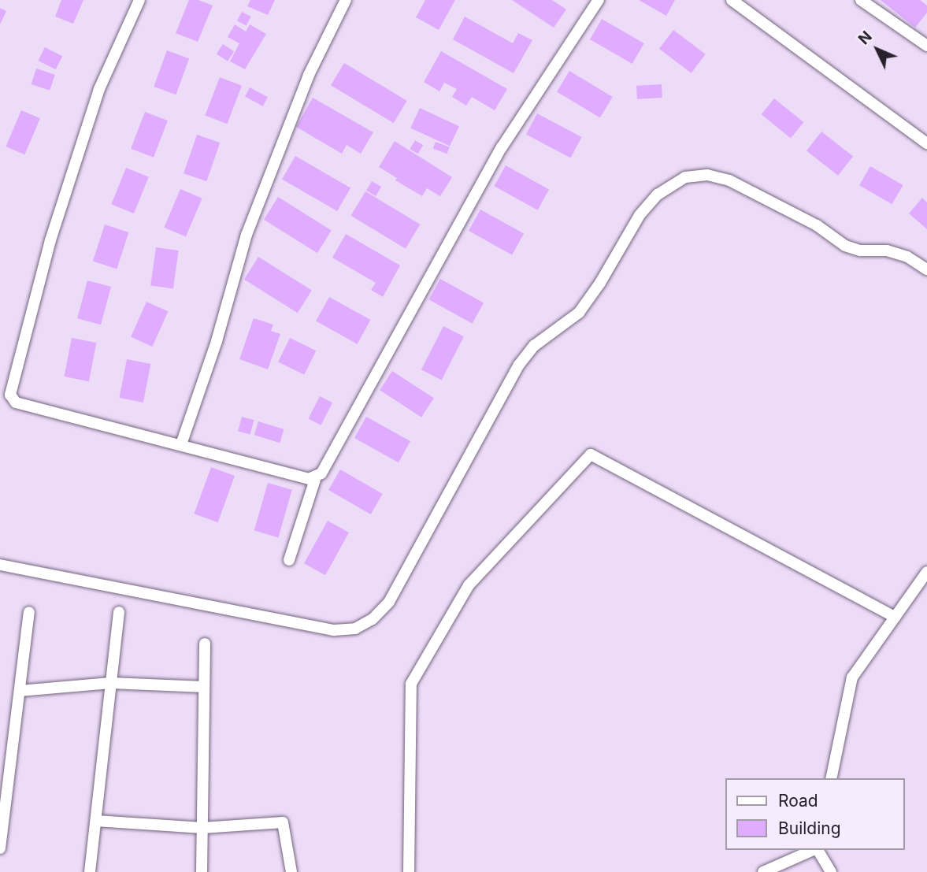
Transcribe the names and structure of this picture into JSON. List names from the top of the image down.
{
  "legend": ["Road", "Building"],
  "north": "top left"
}
